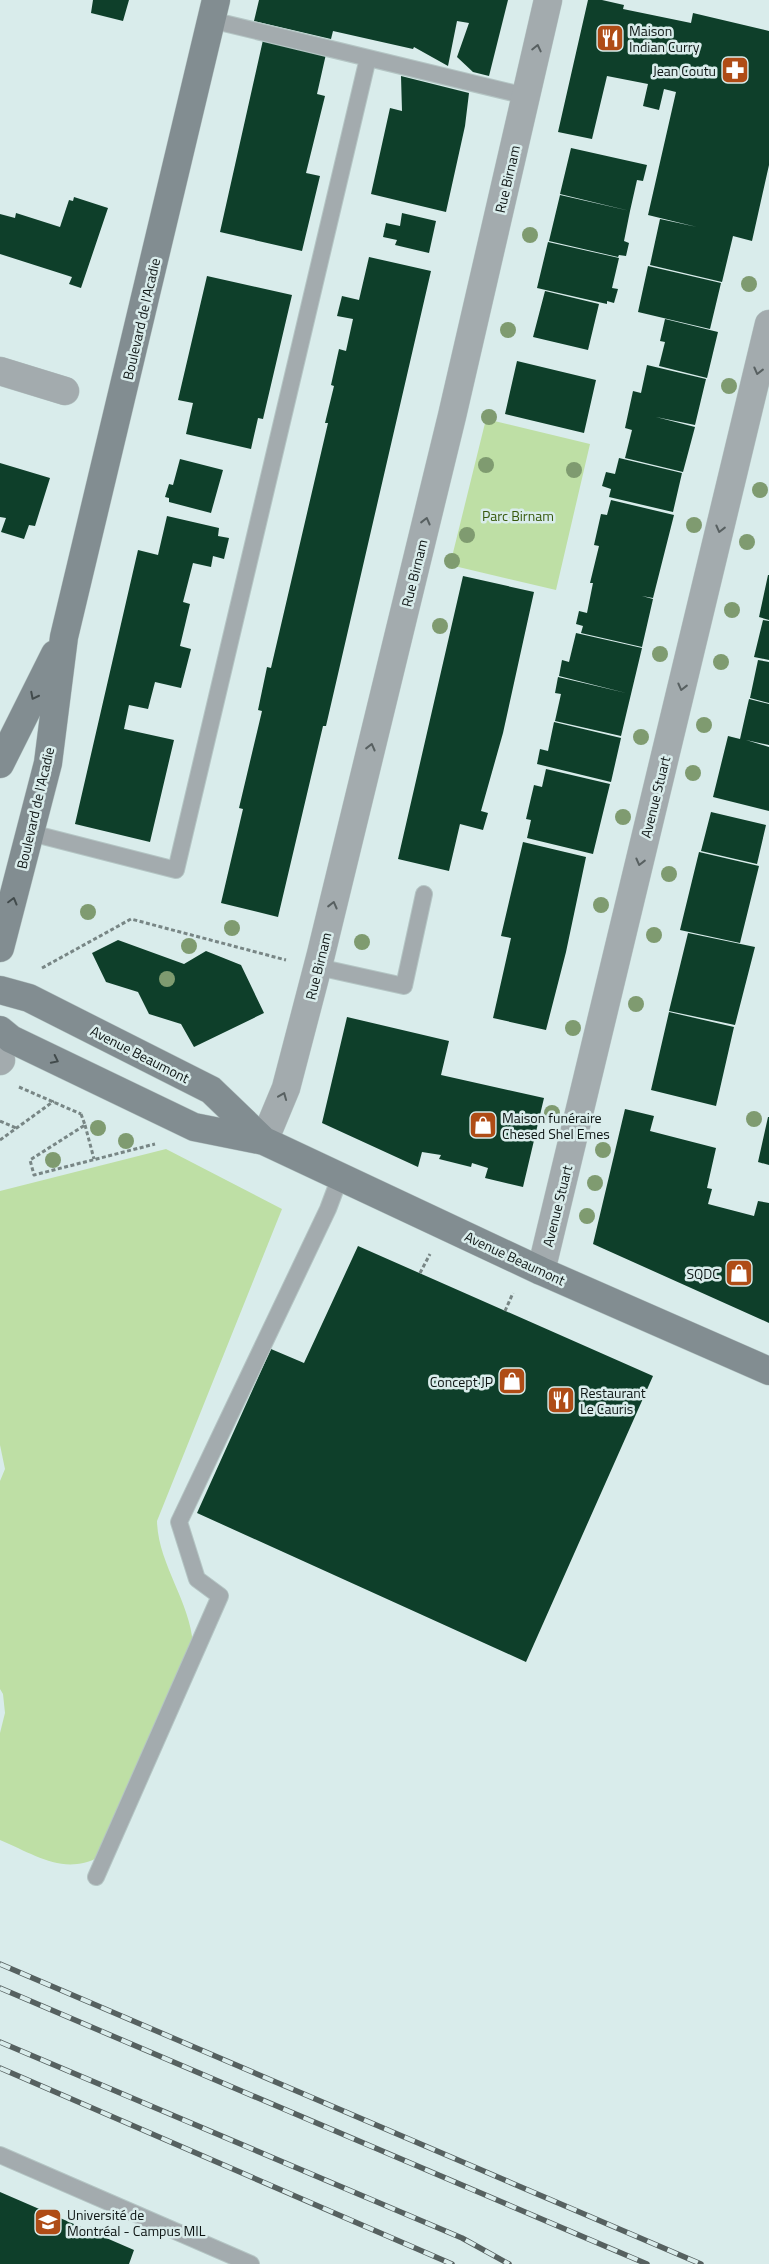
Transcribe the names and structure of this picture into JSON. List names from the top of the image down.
{
  "streets": {
    "street": [
      "Rue Birnam",
      "Boulevard de l'Acadie",
      "Avenue Stuart",
      "Avenue Beaumont"
    ]
  },
  "crossings": [
    ["Rue Birnam", "Avenue Beaumont"],
    ["Avenue Stuart", "Avenue Beaumont"]
  ],
  "one_way": ["Rue Birnam", "Avenue Stuart"],
  "parks": ["Parc Birnam"],
  "places": {
    "restaurant": ["Maison Indian Curry", "Restaurant Le Cauris"],
    "pharmacy": ["Jean Coutu"],
    "shop": ["Maison funéraire Chesed Shel Emes", "SQDC", "Concept JP"],
    "school or university": ["Université de Montréal - Campus MIL"]
  }
}
